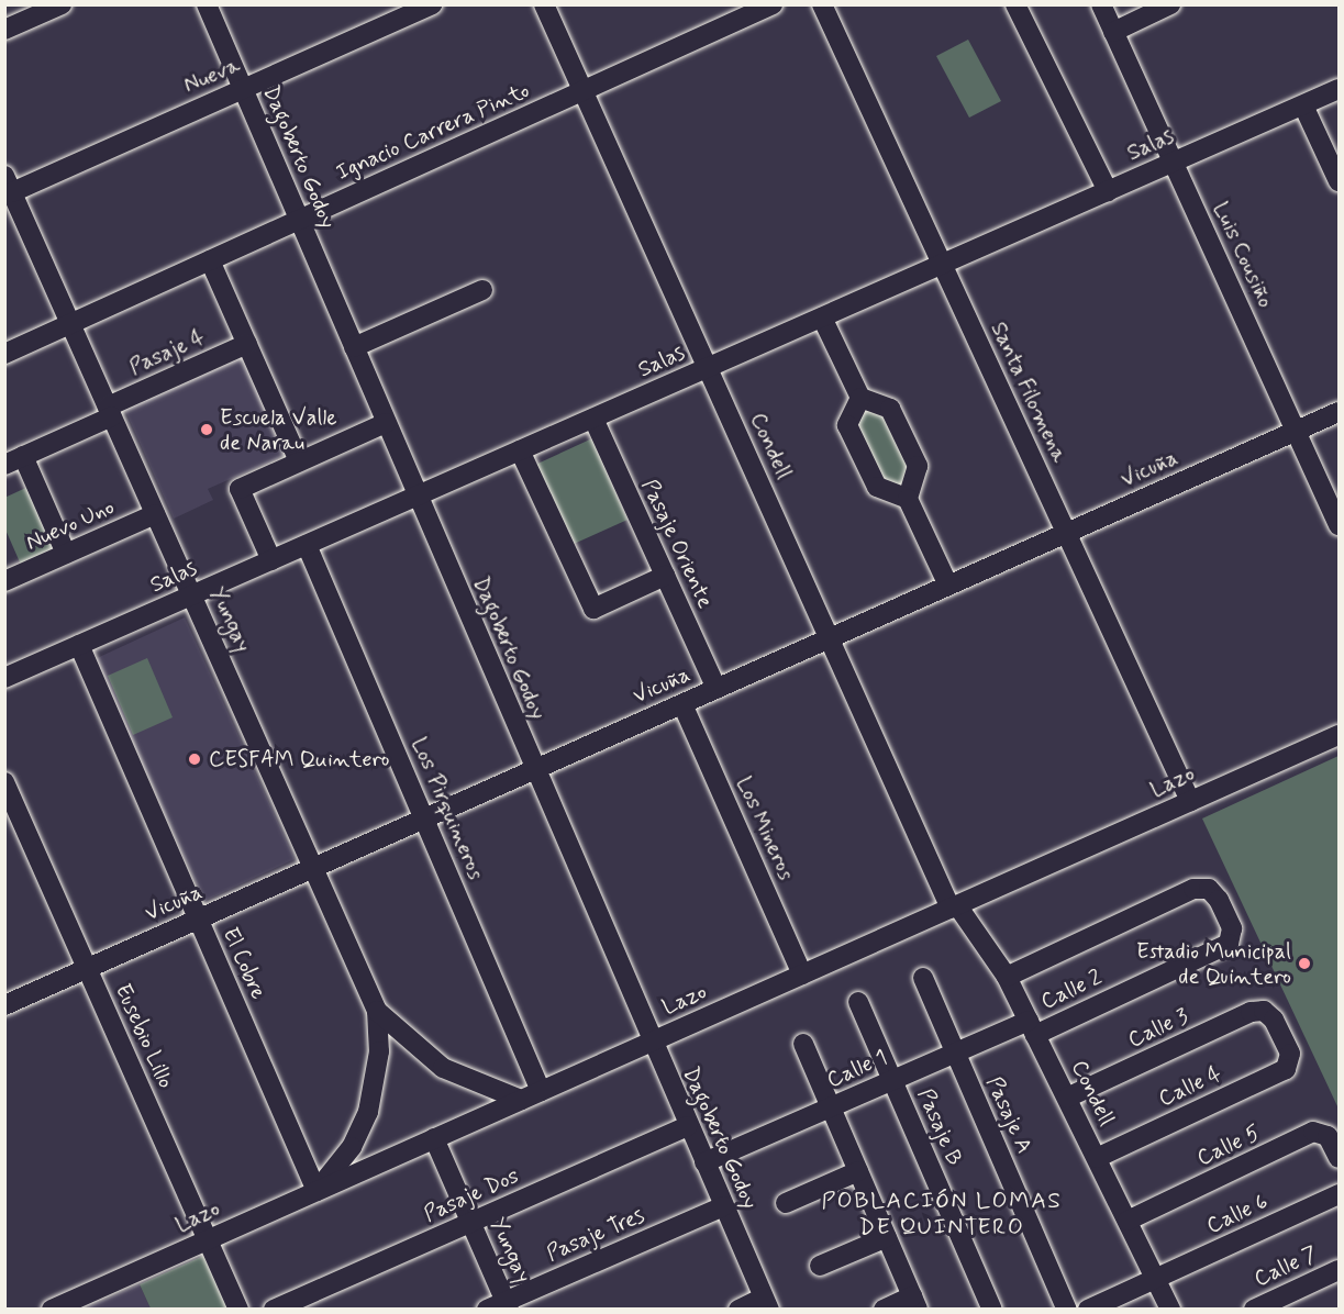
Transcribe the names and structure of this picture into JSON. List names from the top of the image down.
{
  "streets": {
    "street": [
      "Nueva",
      "Ignacio Carrera Pinto",
      "Salas",
      "Dagoberto Godoy",
      "Luis Cousiño",
      "Pasaje 4",
      "Santa Filomena",
      "Condell",
      "Vicuña",
      "Nuevo Uno",
      "Pasaje Oriente",
      "Yungay",
      "Lazo",
      "Los Pirquineros",
      "Los Mineros",
      "El Cobre",
      "Calle 2",
      "Calle 3",
      "Eusebio Lillo",
      "Calle 1",
      "Calle 4",
      "Pasaje A",
      "Pasaje B",
      "Calle 5",
      "Pasaje Dos",
      "Calle 6",
      "Pasaje Tres",
      "Calle 7"
    ]
  },
  "crossings": [
    ["Nueva", "Dagoberto Godoy"],
    ["Nueva", "Yungay"],
    ["Ignacio Carrera Pinto", "Dagoberto Godoy"],
    ["Ignacio Carrera Pinto", "Condell"],
    ["Ignacio Carrera Pinto", "Yungay"],
    ["Salas", "Dagoberto Godoy"],
    ["Salas", "Luis Cousiño"],
    ["Salas", "Santa Filomena"],
    ["Salas", "Condell"],
    ["Salas", "Pasaje Oriente"],
    ["Salas", "Yungay"],
    ["Salas", "Los Pirquineros"],
    ["Salas", "El Cobre"],
    ["Dagoberto Godoy", "Vicuña"],
    ["Dagoberto Godoy", "Lazo"],
    ["Dagoberto Godoy", "Calle 1"],
    ["Dagoberto Godoy", "Pasaje Dos"],
    ["Dagoberto Godoy", "Pasaje Tres"],
    ["Luis Cousiño", "Vicuña"],
    ["Pasaje 4", "Yungay"],
    ["Santa Filomena", "Vicuña"],
    ["Santa Filomena", "Lazo"],
    ["Condell", "Vicuña"],
    ["Condell", "Lazo"],
    ["Condell", "Calle 2"],
    ["Condell", "Calle 3"],
    ["Condell", "Calle 1"],
    ["Condell", "Calle 4"],
    ["Condell", "Calle 5"],
    ["Condell", "Calle 6"],
    ["Vicuña", "Pasaje Oriente"],
    ["Vicuña", "Yungay"],
    ["Vicuña", "Los Pirquineros"],
    ["Vicuña", "Los Mineros"],
    ["Vicuña", "El Cobre"],
    ["Vicuña", "Eusebio Lillo"],
    ["Nuevo Uno", "Yungay"],
    ["Yungay", "Lazo"],
    ["Yungay", "El Cobre"],
    ["Yungay", "Pasaje Dos"],
    ["Yungay", "Pasaje Tres"],
    ["Lazo", "Los Pirquineros"],
    ["Lazo", "Los Mineros"],
    ["Lazo", "El Cobre"],
    ["Lazo", "Eusebio Lillo"],
    ["Calle 2", "Calle 1"],
    ["Calle 3", "Calle 4"],
    ["Calle 1", "Pasaje A"],
    ["Calle 1", "Pasaje B"]
  ],
  "districts": ["POBLACIÓN LOMAS DE QUINTERO"],
  "places": ["Escuela Valle de Narau", "CESFAM Quintero", "Estadio Municipal de Quintero"]
}
